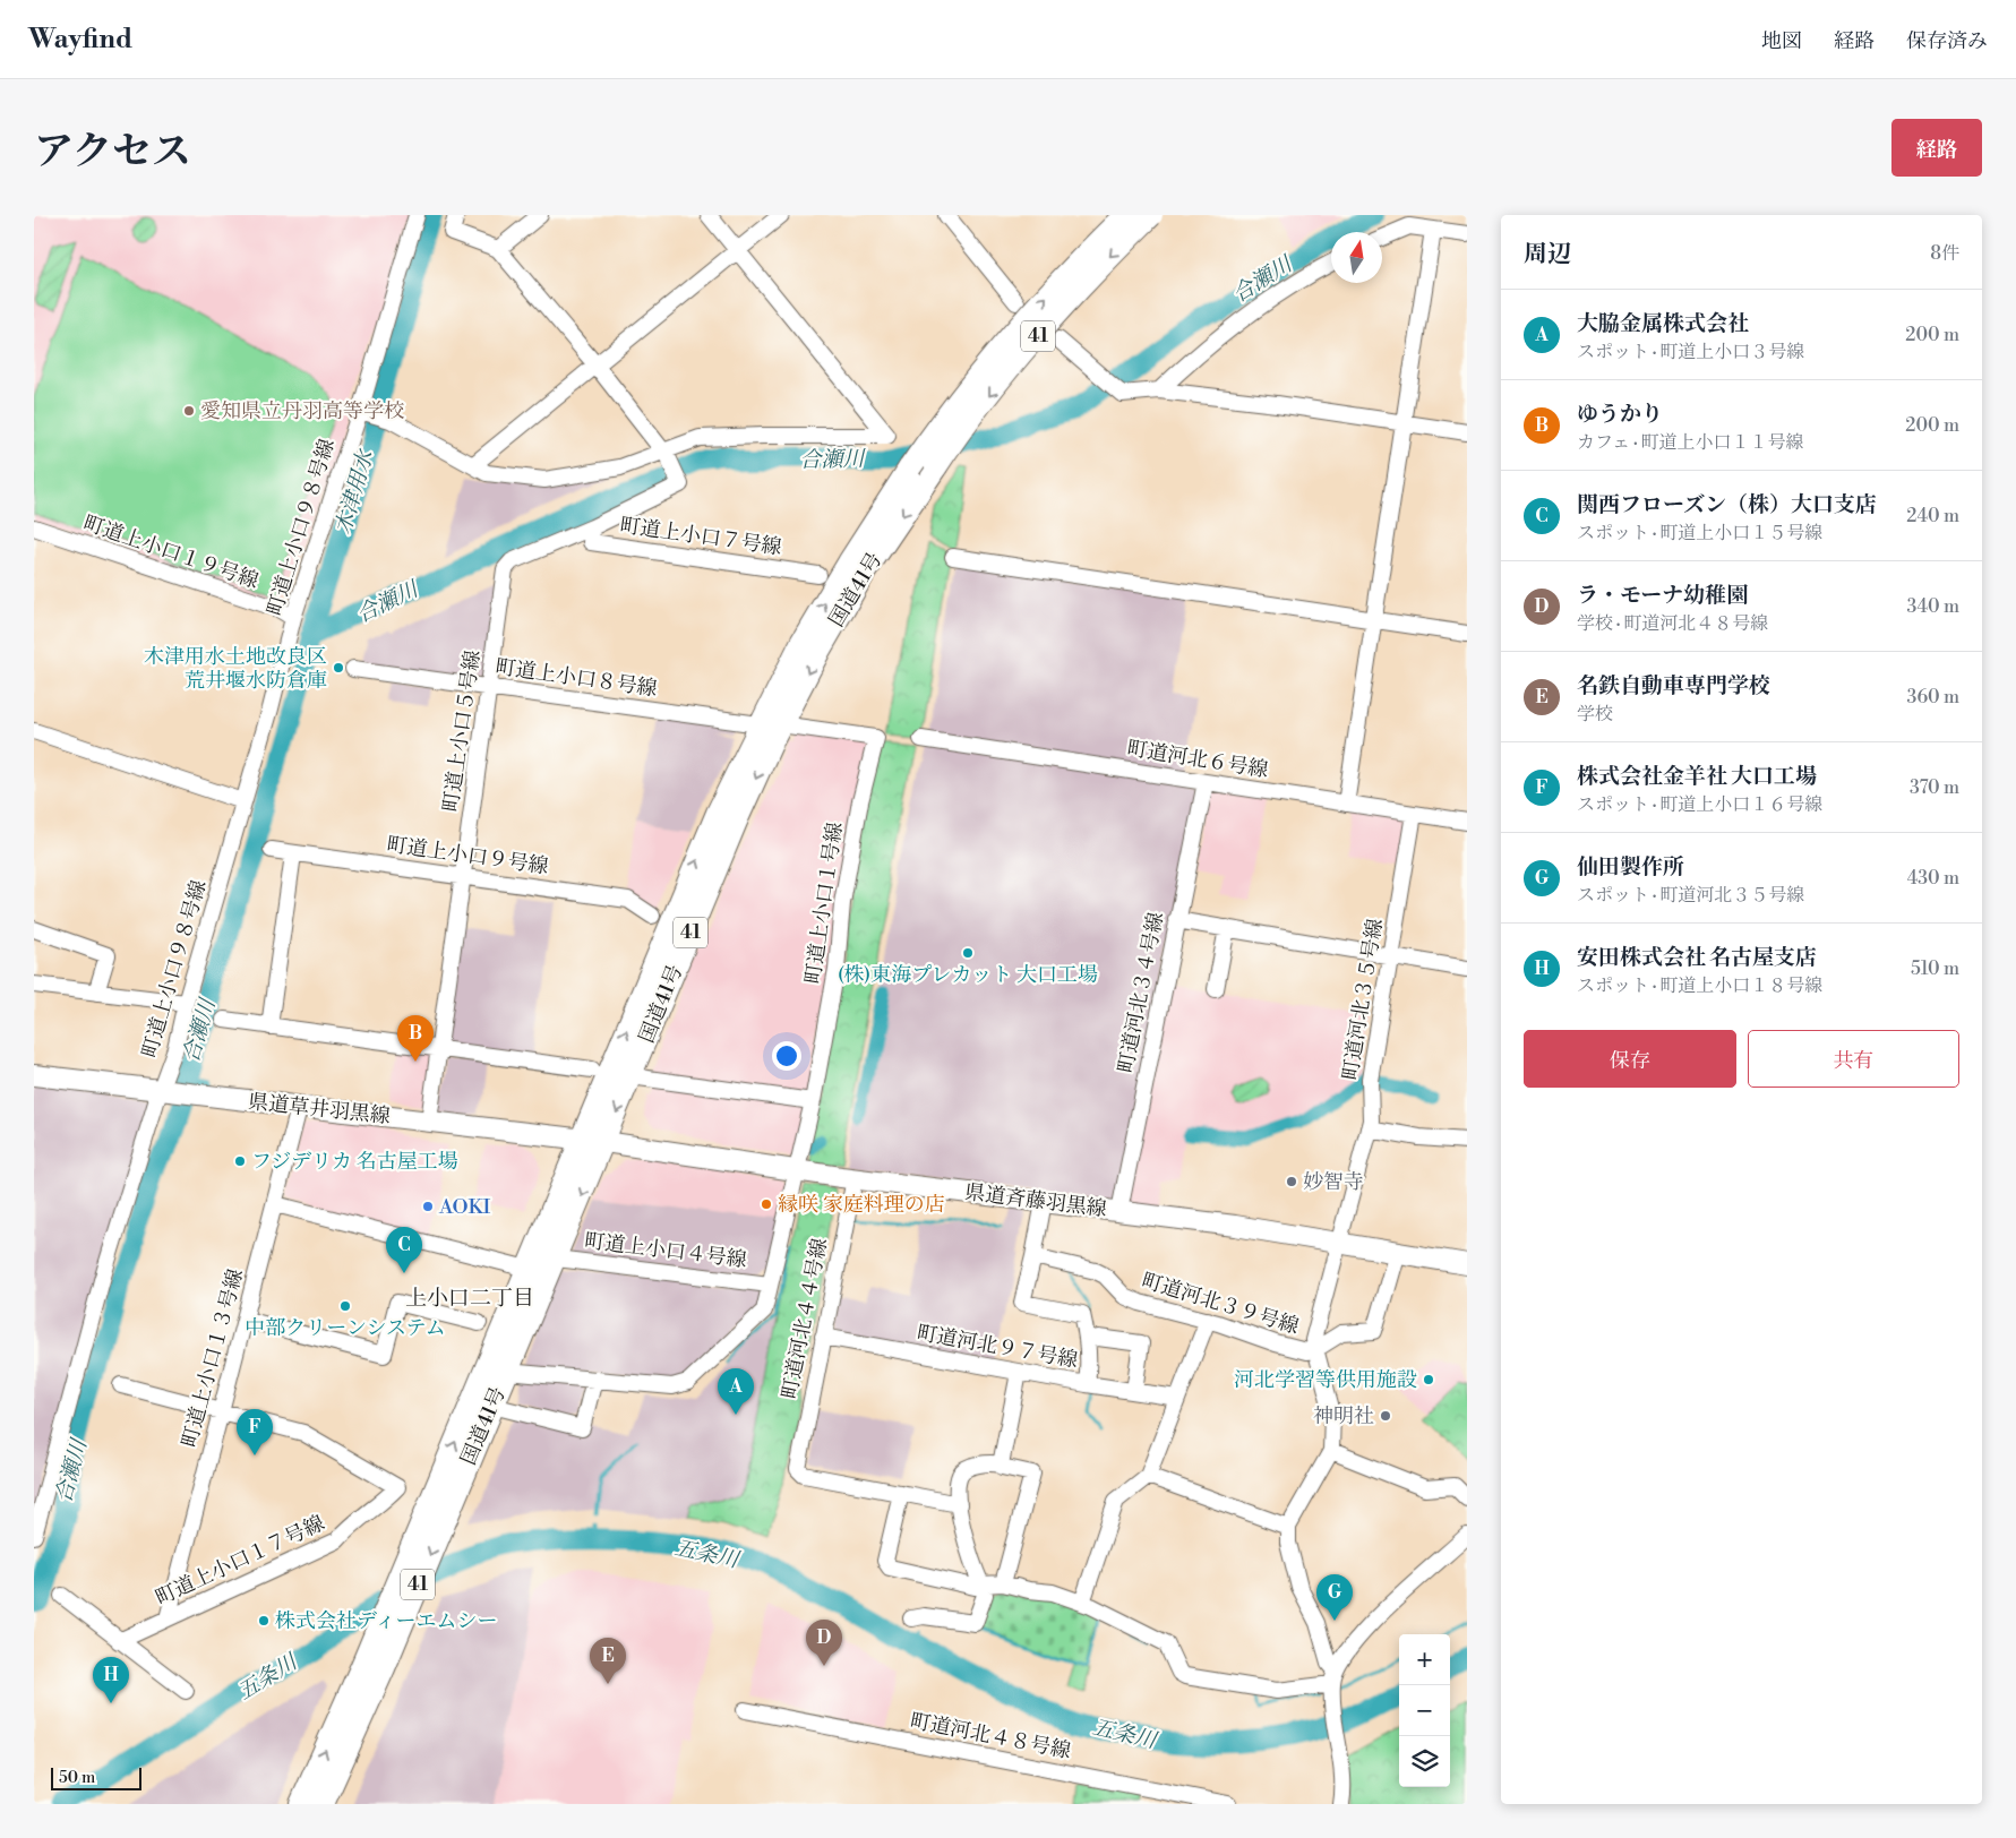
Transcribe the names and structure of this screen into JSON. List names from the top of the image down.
{
  "streets": {
    "highway": ["41", "国道41号"],
    "main road": ["県道草井羽黒線", "県道斉藤羽黒線"],
    "street": [
      "町道上小口９８号線",
      "町道上小口１９号線",
      "町道上小口８号線",
      "町道上小口５号線",
      "町道河北６号線",
      "町道上小口９号線",
      "町道上小口１号線",
      "町道河北３４号線",
      "町道河北３５号線",
      "町道上小口４号線",
      "町道河北３９号線",
      "町道河北４４号線",
      "町道河北９７号線",
      "町道上小口１３号線",
      "町道上小口１７号線",
      "町道河北４８号線"
    ]
  },
  "crossings": [
    ["町道上小口９８号線", "町道上小口１９号線"],
    ["町道上小口９８号線", "県道草井羽黒線"],
    ["国道41号", "町道上小口８号線"],
    ["国道41号", "町道上小口１号線"],
    ["国道41号", "県道草井羽黒線"],
    ["国道41号", "県道斉藤羽黒線"],
    ["国道41号", "町道上小口４号線"],
    ["町道上小口８号線", "町道上小口５号線"],
    ["町道上小口８号線", "町道上小口１号線"],
    ["町道上小口５号線", "町道上小口９号線"],
    ["町道上小口５号線", "県道草井羽黒線"],
    ["町道河北６号線", "町道河北３４号線"],
    ["町道河北６号線", "町道河北３５号線"],
    ["町道上小口１号線", "県道斉藤羽黒線"],
    ["町道上小口１号線", "町道上小口４号線"],
    ["町道河北３４号線", "県道斉藤羽黒線"],
    ["町道河北３５号線", "県道斉藤羽黒線"],
    ["町道河北３５号線", "町道河北３９号線"],
    ["県道草井羽黒線", "県道斉藤羽黒線"],
    ["県道草井羽黒線", "町道上小口１３号線"],
    ["県道斉藤羽黒線", "町道河北３９号線"],
    ["県道斉藤羽黒線", "町道河北４４号線"],
    ["町道河北３９号線", "町道河北９７号線"],
    ["町道河北４４号線", "町道河北９７号線"],
    ["町道上小口１３号線", "町道上小口１７号線"]
  ],
  "districts": ["上小口二丁目"],
  "water": ["合瀬川", "木津用水", "五条川"],
  "places": [
    "愛知県立丹羽高等学校",
    "木津用水土地改良区 荒井堰水防倉庫",
    "(株)東海プレカット 大口工場",
    "フジデリカ 名古屋工場",
    "妙智寺",
    "縁咲 家庭料理の店",
    "AOKI",
    "中部クリーンシステム",
    "河北学習等供用施設",
    "神明社",
    "株式会社ディーエムシー"
  ],
  "scale_bar": "50 m",
  "north": "top",
  "page": {
    "header": "Wayfind",
    "nav": ["地図", "経路", "保存済み"],
    "title": "アクセス",
    "buttons": [
      "経路",
      ["保存", "共有"]
    ],
    "heading": ["周辺", "8件"],
    "list": [
      {
        "mark": "A",
        "name": "大脇金属株式会社",
        "note": "スポット · 町道上小口３号線",
        "value": "200 m"
      },
      {
        "mark": "B",
        "name": "ゆうかり",
        "note": "カフェ · 町道上小口１１号線",
        "value": "200 m"
      },
      {
        "mark": "C",
        "name": "関西フローズン（株）大口支店",
        "note": "スポット · 町道上小口１５号線",
        "value": "240 m"
      },
      {
        "mark": "D",
        "name": "ラ・モーナ幼稚園",
        "note": "学校 · 町道河北４８号線",
        "value": "340 m"
      },
      {
        "mark": "E",
        "name": "名鉄自動車専門学校",
        "note": "学校",
        "value": "360 m"
      },
      {
        "mark": "F",
        "name": "株式会社金羊社 大口工場",
        "note": "スポット · 町道上小口１６号線",
        "value": "370 m"
      },
      {
        "mark": "G",
        "name": "仙田製作所",
        "note": "スポット · 町道河北３５号線",
        "value": "430 m"
      },
      {
        "mark": "H",
        "name": "安田株式会社 名古屋支店",
        "note": "スポット · 町道上小口１８号線",
        "value": "510 m"
      }
    ],
    "pins": [
      "B",
      "C",
      "A",
      "F",
      "G",
      "D",
      "E",
      "H"
    ],
    "map_buttons": ["+", "−"],
    "scale": "50 m"
  }
}
